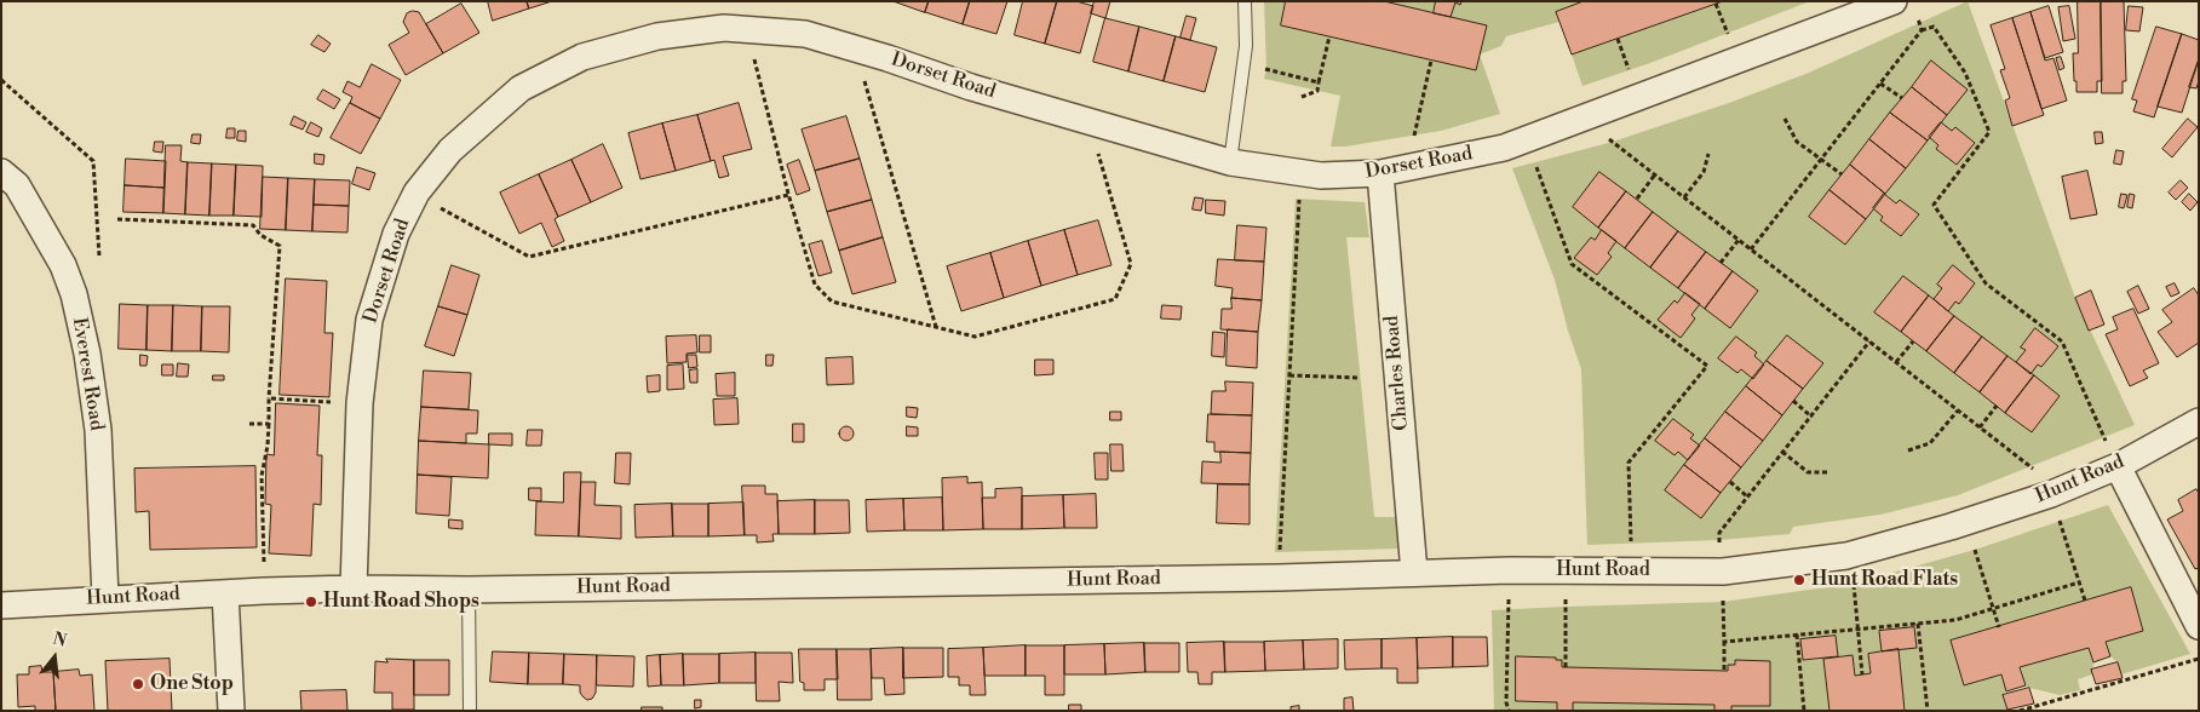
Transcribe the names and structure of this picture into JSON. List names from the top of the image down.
{
  "streets": {
    "street": [
      "Dorset Road",
      "Charles Road",
      "Everest Road",
      "Hunt Road"
    ]
  },
  "crossings": [
    ["Dorset Road", "Charles Road"],
    ["Dorset Road", "Hunt Road"],
    ["Charles Road", "Hunt Road"],
    ["Everest Road", "Hunt Road"]
  ],
  "places": ["Hunt Road Flats", "Hunt Road Shops", "One Stop"],
  "north": "top"
}
